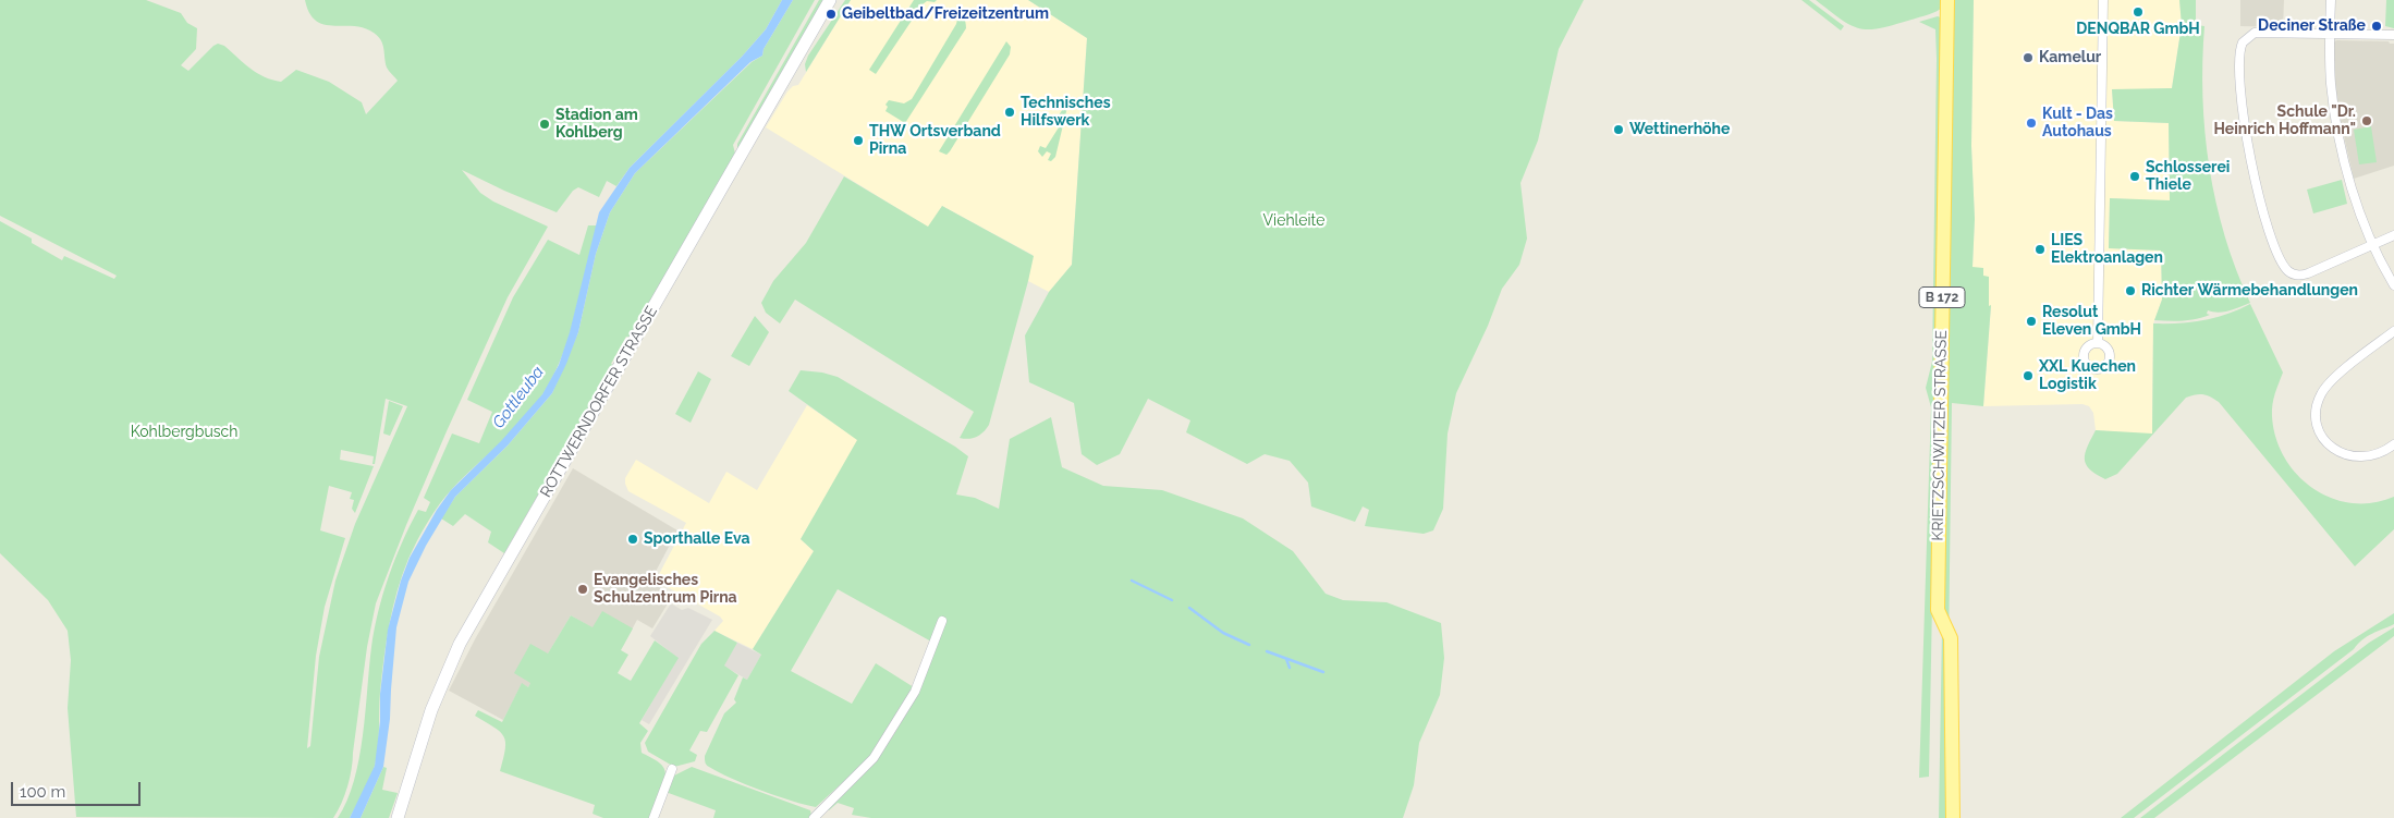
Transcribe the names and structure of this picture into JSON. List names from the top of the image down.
{
  "streets": {
    "main road": ["B 172", "ROTTWERNDORFER STRASSE", "KRIETZSCHWITZER STRASSE"]
  },
  "water": ["Gottleuba"],
  "parks": ["Viehleite", "Kohlbergbusch"],
  "places": [
    "DENQBAR GmbH",
    "Geibeltbad/Freizeitzentrum",
    "Deciner Straße",
    "Kamelur",
    "Technisches Hilfswerk",
    "Schule \"Dr. Heinrich Hoffmann\"",
    "Kult - Das Autohaus",
    "Stadion am Kohlberg",
    "Wettinerhöhe",
    "THW Ortsverband Pirna",
    "Schlosserei Thiele",
    "LIES Elektroanlagen",
    "Richter Wärmebehandlungen",
    "Resolut Eleven GmbH",
    "XXL Kuechen Logistik",
    "Sporthalle Eva",
    "Evangelisches Schulzentrum Pirna"
  ],
  "scale_bar": "100 m"
}
